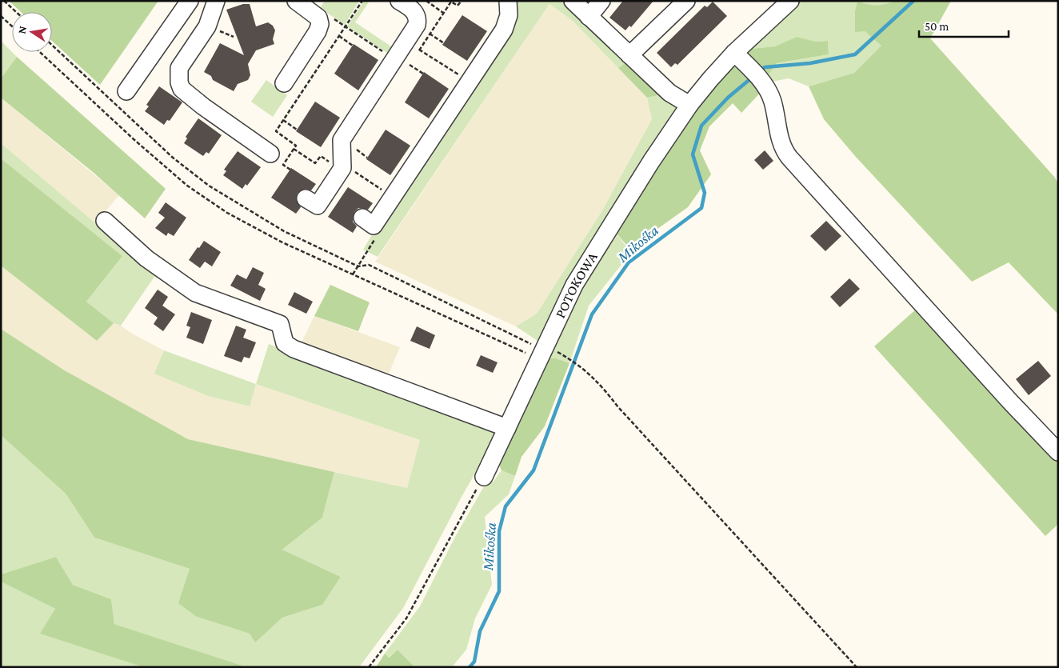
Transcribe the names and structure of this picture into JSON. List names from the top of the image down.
{
  "streets": {
    "street": ["POTOKOWA"]
  },
  "water": ["Mikośka"],
  "scale_bar": "50 m",
  "north": "left"
}
